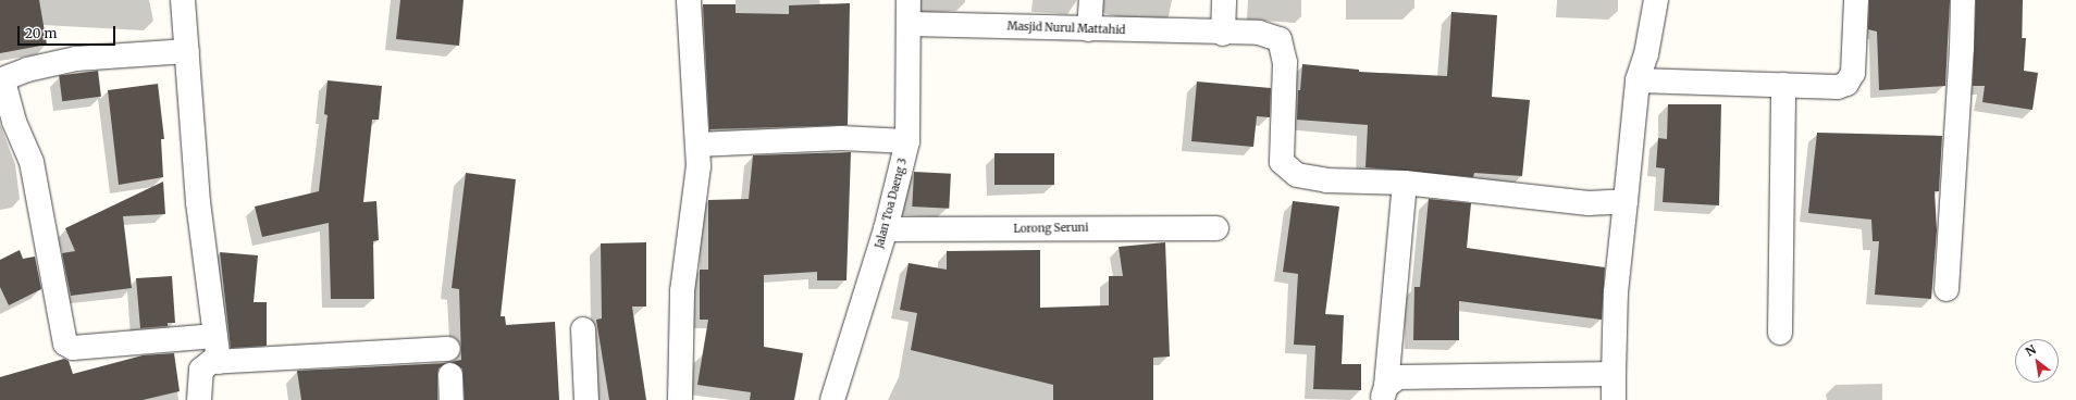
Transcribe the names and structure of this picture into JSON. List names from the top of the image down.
{
  "streets": {
    "street": ["Masjid Nurul Mattahid", "Jalan Toa Daeng 3", "Lorong Seruni"]
  },
  "crossings": [
    ["Masjid Nurul Mattahid", "Jalan Toa Daeng 3"],
    ["Jalan Toa Daeng 3", "Lorong Seruni"]
  ],
  "scale_bar": "20 m",
  "north": "top left"
}
